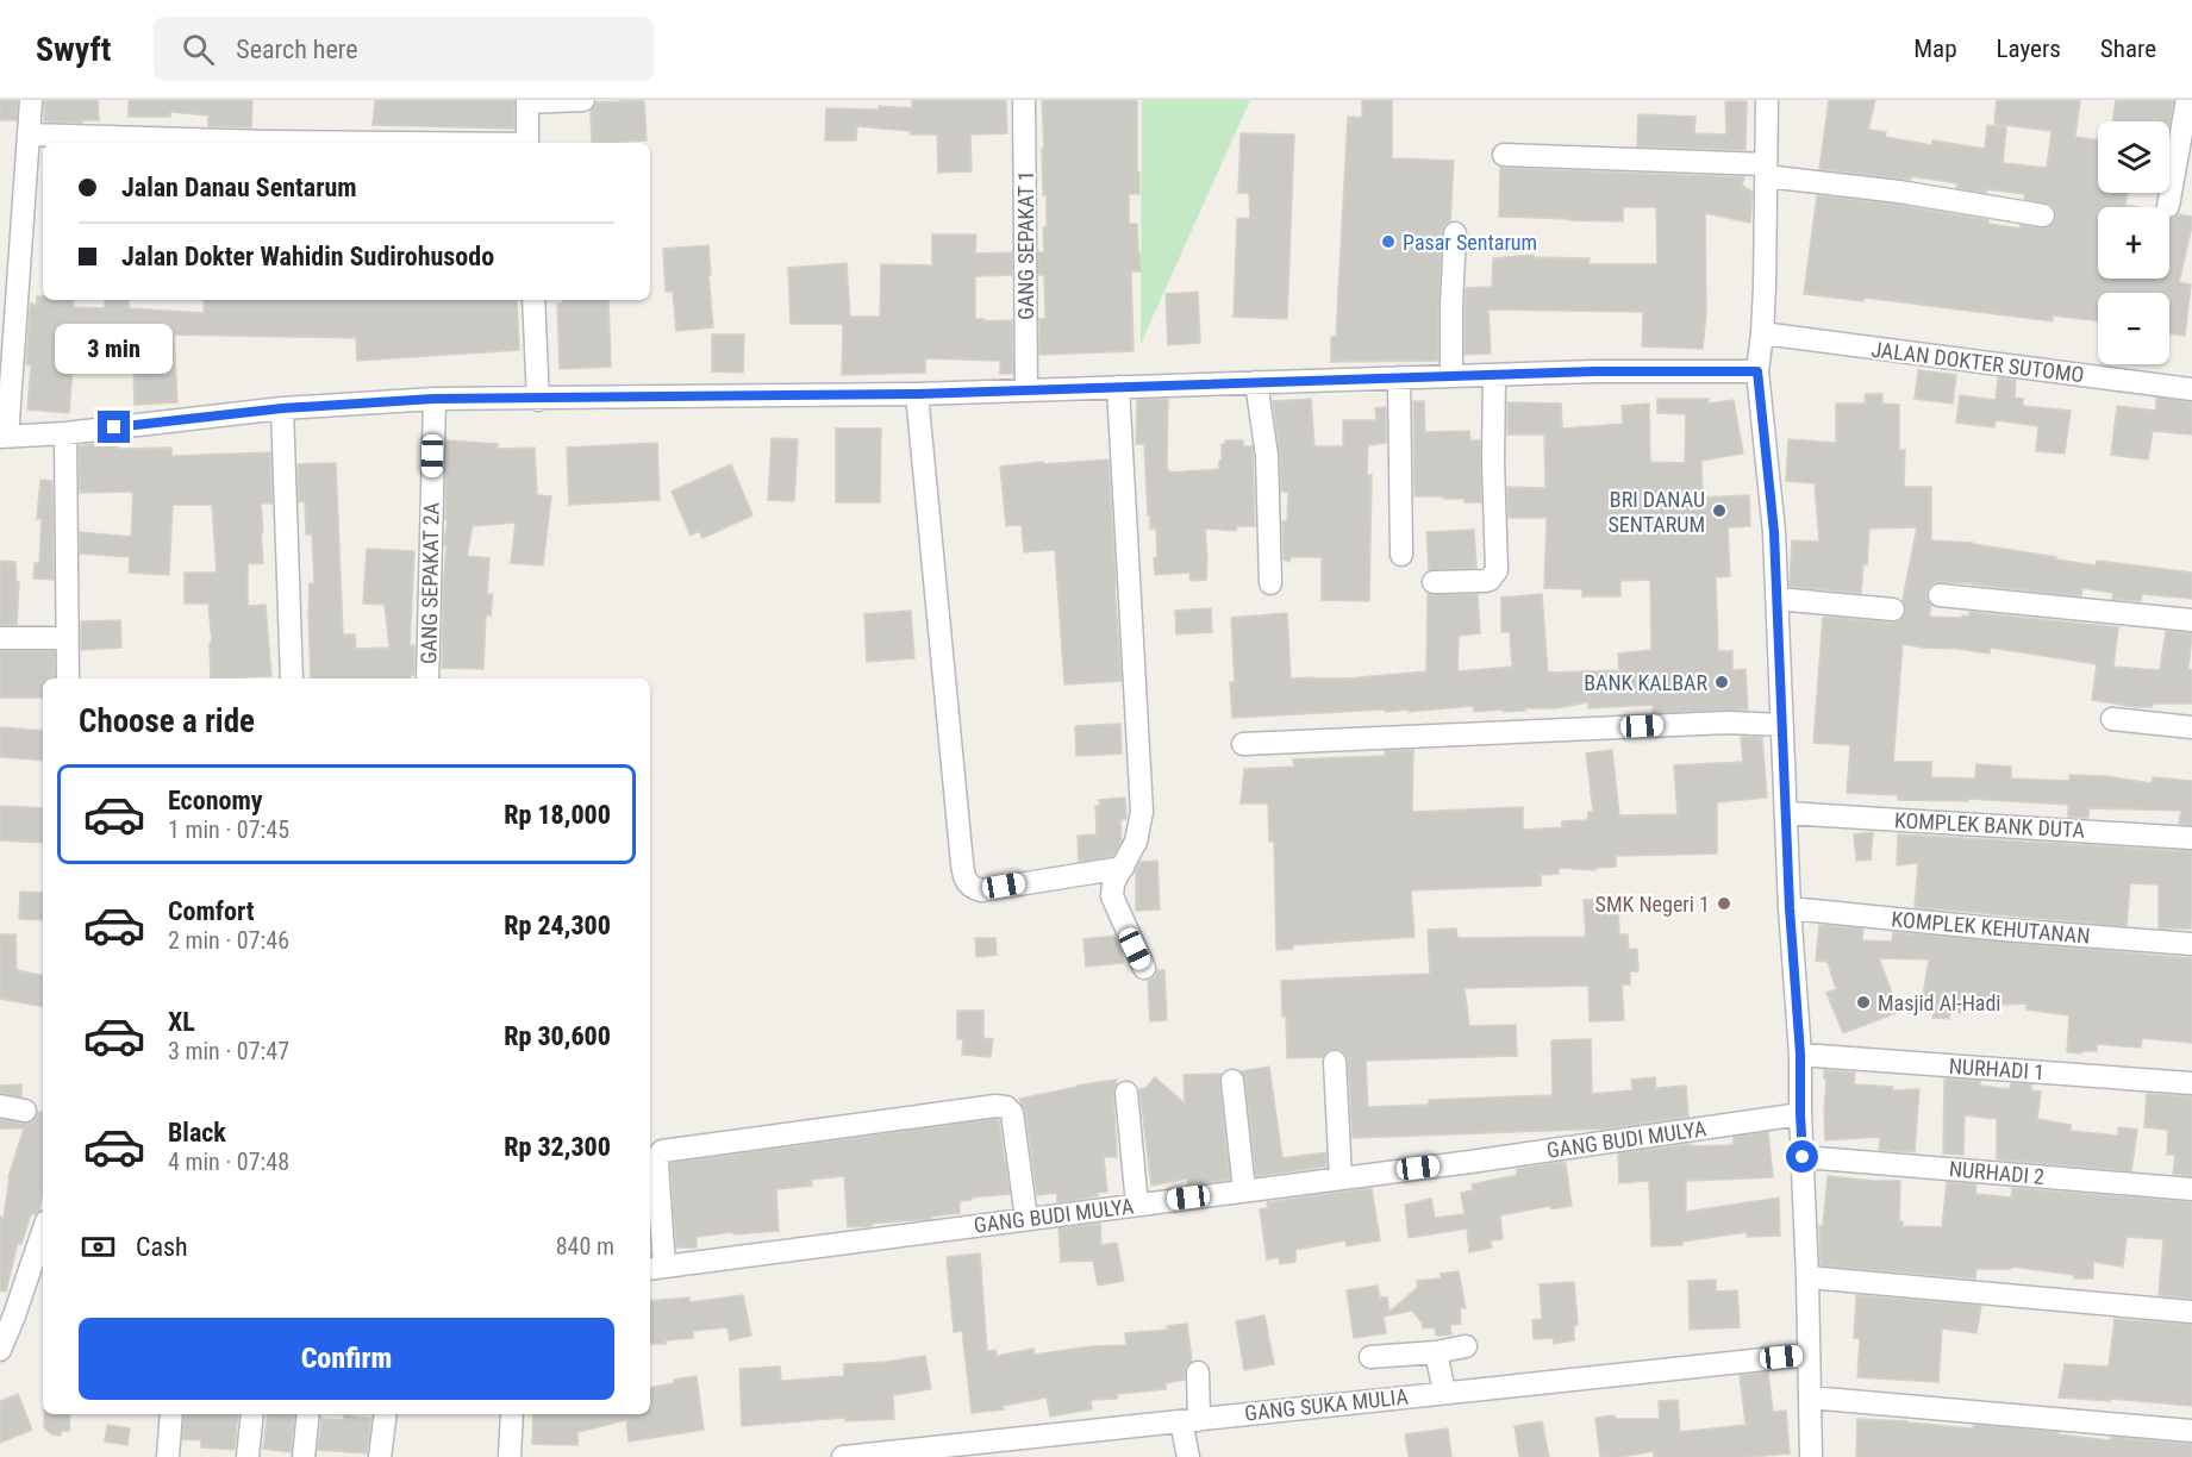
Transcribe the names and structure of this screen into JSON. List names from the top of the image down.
{
  "streets": {
    "street": [
      "GANG SEPAKAT 1",
      "JALAN DOKTER SUTOMO",
      "GANG SEPAKAT 2A",
      "KOMPLEK BANK DUTA",
      "KOMPLEK KEHUTANAN",
      "NURHADI 1",
      "GANG BUDI MULYA",
      "NURHADI 2",
      "GANG SUKA MULIA"
    ]
  },
  "places": [
    "Pasar Sentarum",
    "BRI DANAU SENTARUM",
    "BANK KALBAR",
    "SMK Negeri 1",
    "Masjid Al-Hadi"
  ],
  "page": {
    "header": "Swyft",
    "search": "Search here",
    "nav": ["Map", "Layers", "Share"],
    "map_buttons": ["+", "−"],
    "banner": ["Jalan Danau Sentarum", "Jalan Dokter Wahidin Sudirohusodo"],
    "bubble": "3 min",
    "heading": "Choose a ride",
    "list": [
      {
        "name": "Economy",
        "note": "1 min · 07:45",
        "value": "Rp 18,000"
      },
      {
        "name": "Comfort",
        "note": "2 min · 07:46",
        "value": "Rp 24,300"
      },
      {
        "name": "XL",
        "note": "3 min · 07:47",
        "value": "Rp 30,600"
      },
      {
        "name": "Black",
        "note": "4 min · 07:48",
        "value": "Rp 32,300"
      }
    ],
    "pay": ["Cash", "840 m"],
    "buttons": "Confirm"
  }
}
